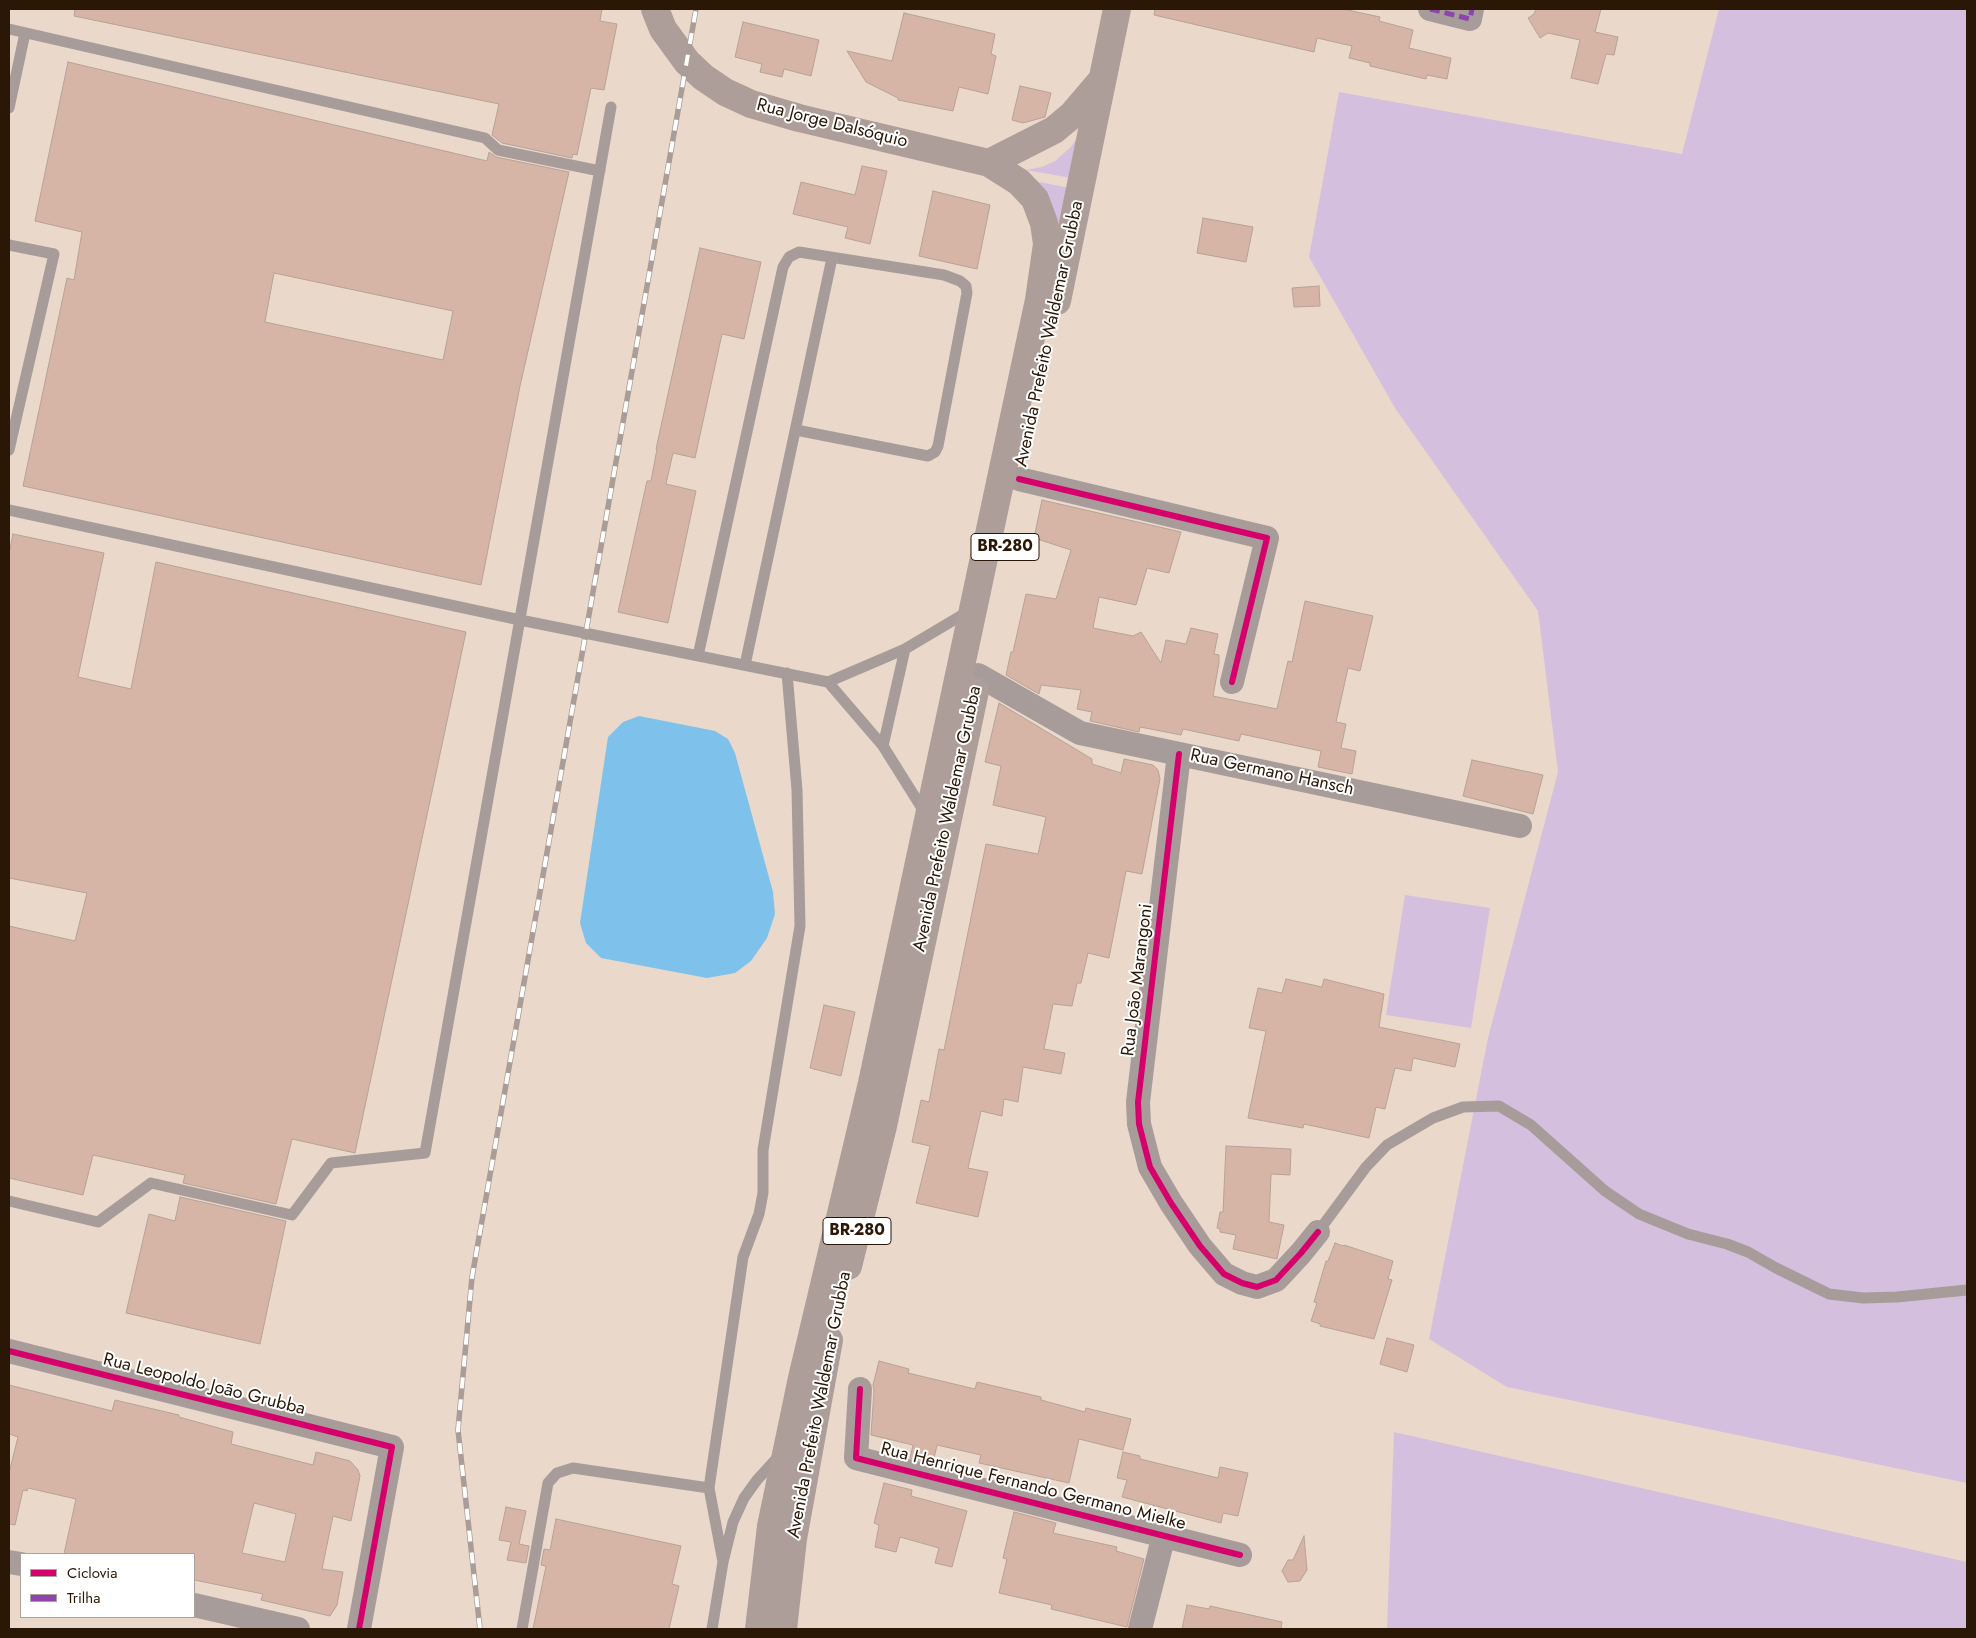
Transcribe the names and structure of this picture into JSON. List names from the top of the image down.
{
  "streets": {
    "highway": ["Rua Jorge Dalsóquio", "Avenida Prefeito Waldemar Grubba", "BR-280"],
    "street": [
      "Rua Germano Hansch",
      "Rua João Marangoni",
      "Rua Leopoldo João Grubba",
      "Rua Henrique Fernando Germano Mielke"
    ]
  },
  "crossings": [
    ["Rua Jorge Dalsóquio", "Avenida Prefeito Waldemar Grubba"],
    ["Avenida Prefeito Waldemar Grubba", "Rua Germano Hansch"],
    ["Rua Germano Hansch", "Rua João Marangoni"]
  ],
  "legend": ["Ciclovia", "Trilha"]
}
